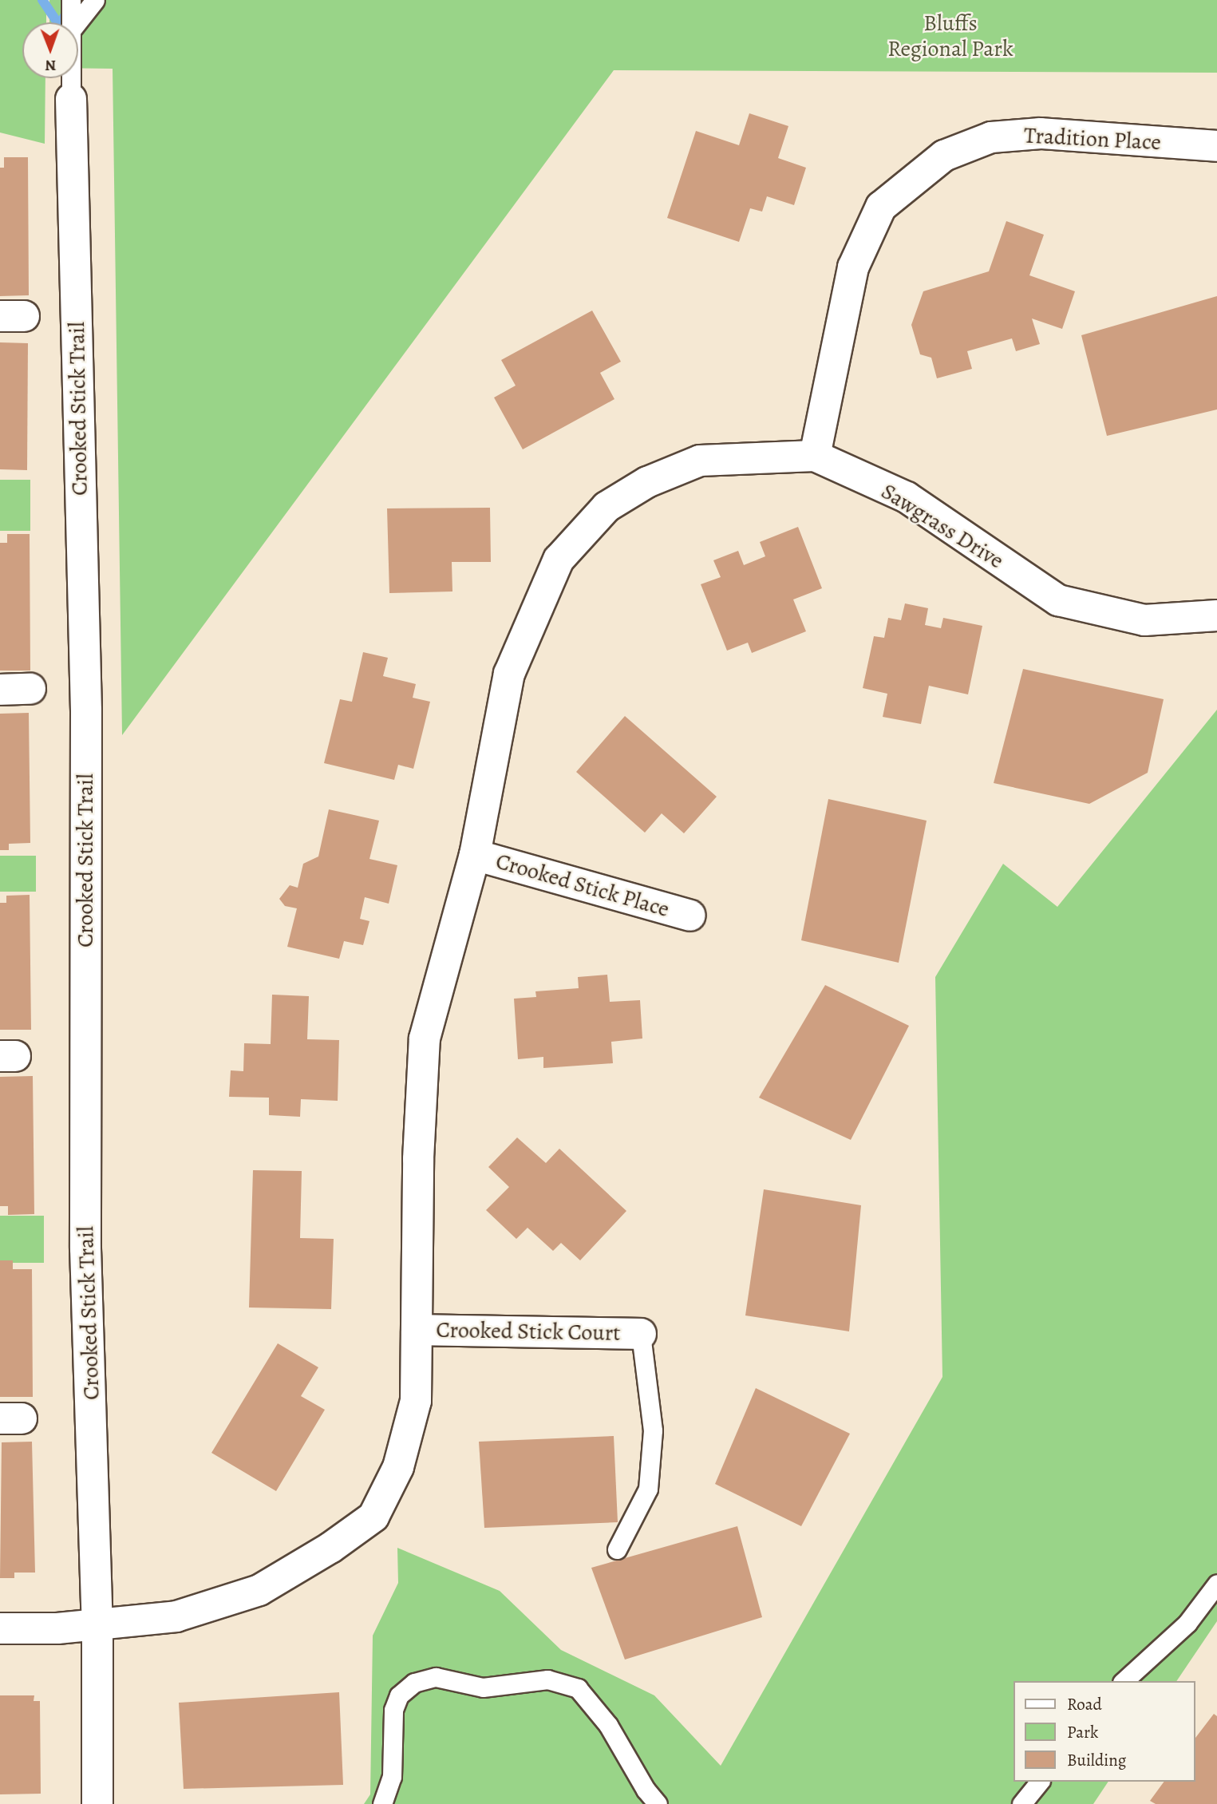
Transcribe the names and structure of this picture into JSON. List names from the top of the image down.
{
  "streets": {
    "street": [
      "Tradition Place",
      "Crooked Stick Trail",
      "Sawgrass Drive",
      "Crooked Stick Place",
      "Crooked Stick Court"
    ]
  },
  "crossings": [
    ["Tradition Place", "Sawgrass Drive"],
    ["Sawgrass Drive", "Crooked Stick Place"]
  ],
  "parks": ["Bluffs Regional Park"],
  "legend": ["Road", "Park", "Building"],
  "north": "bottom"
}
